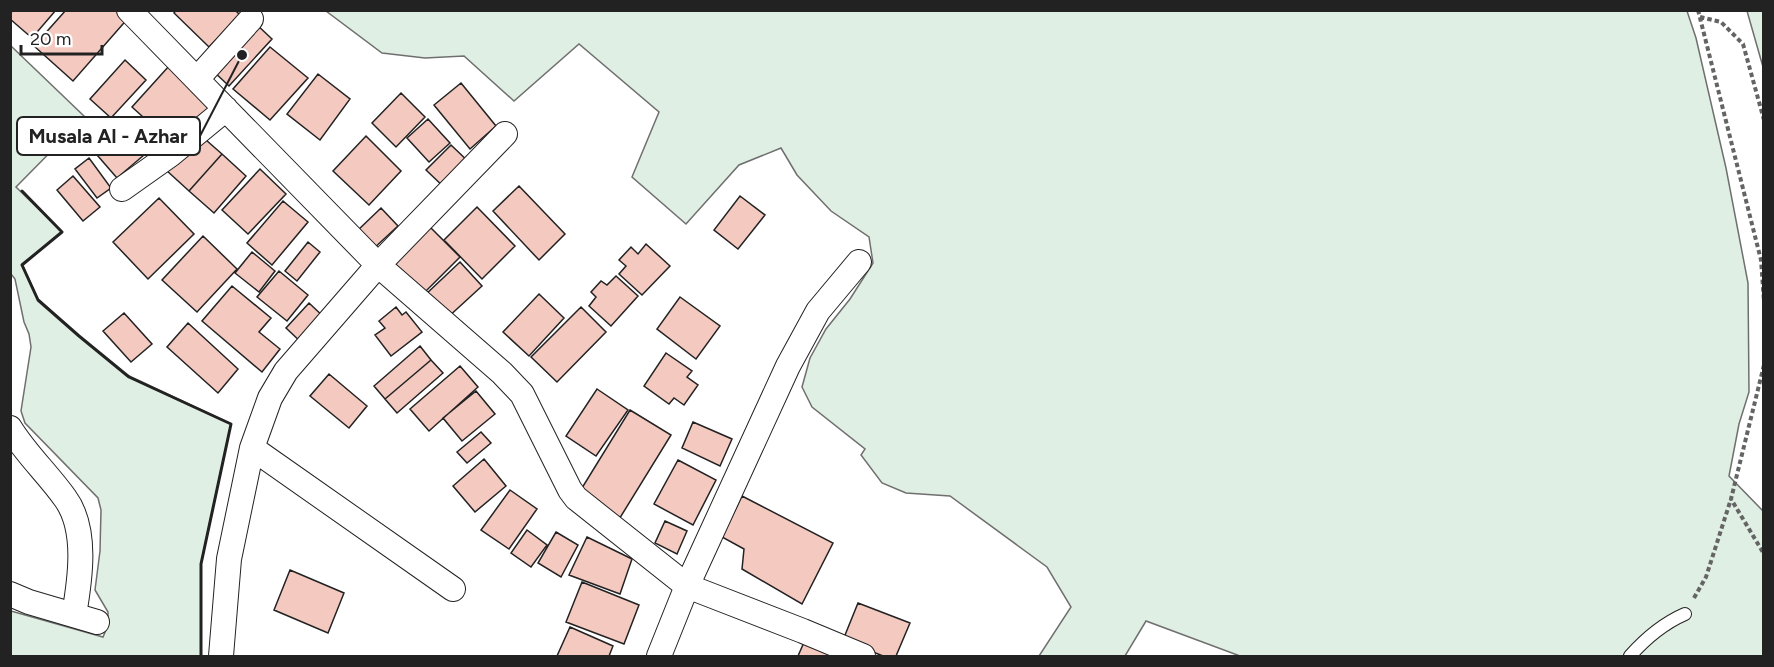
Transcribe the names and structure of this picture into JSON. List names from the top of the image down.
{
  "places": ["Musala Al - Azhar"],
  "scale_bar": "20 m"
}
